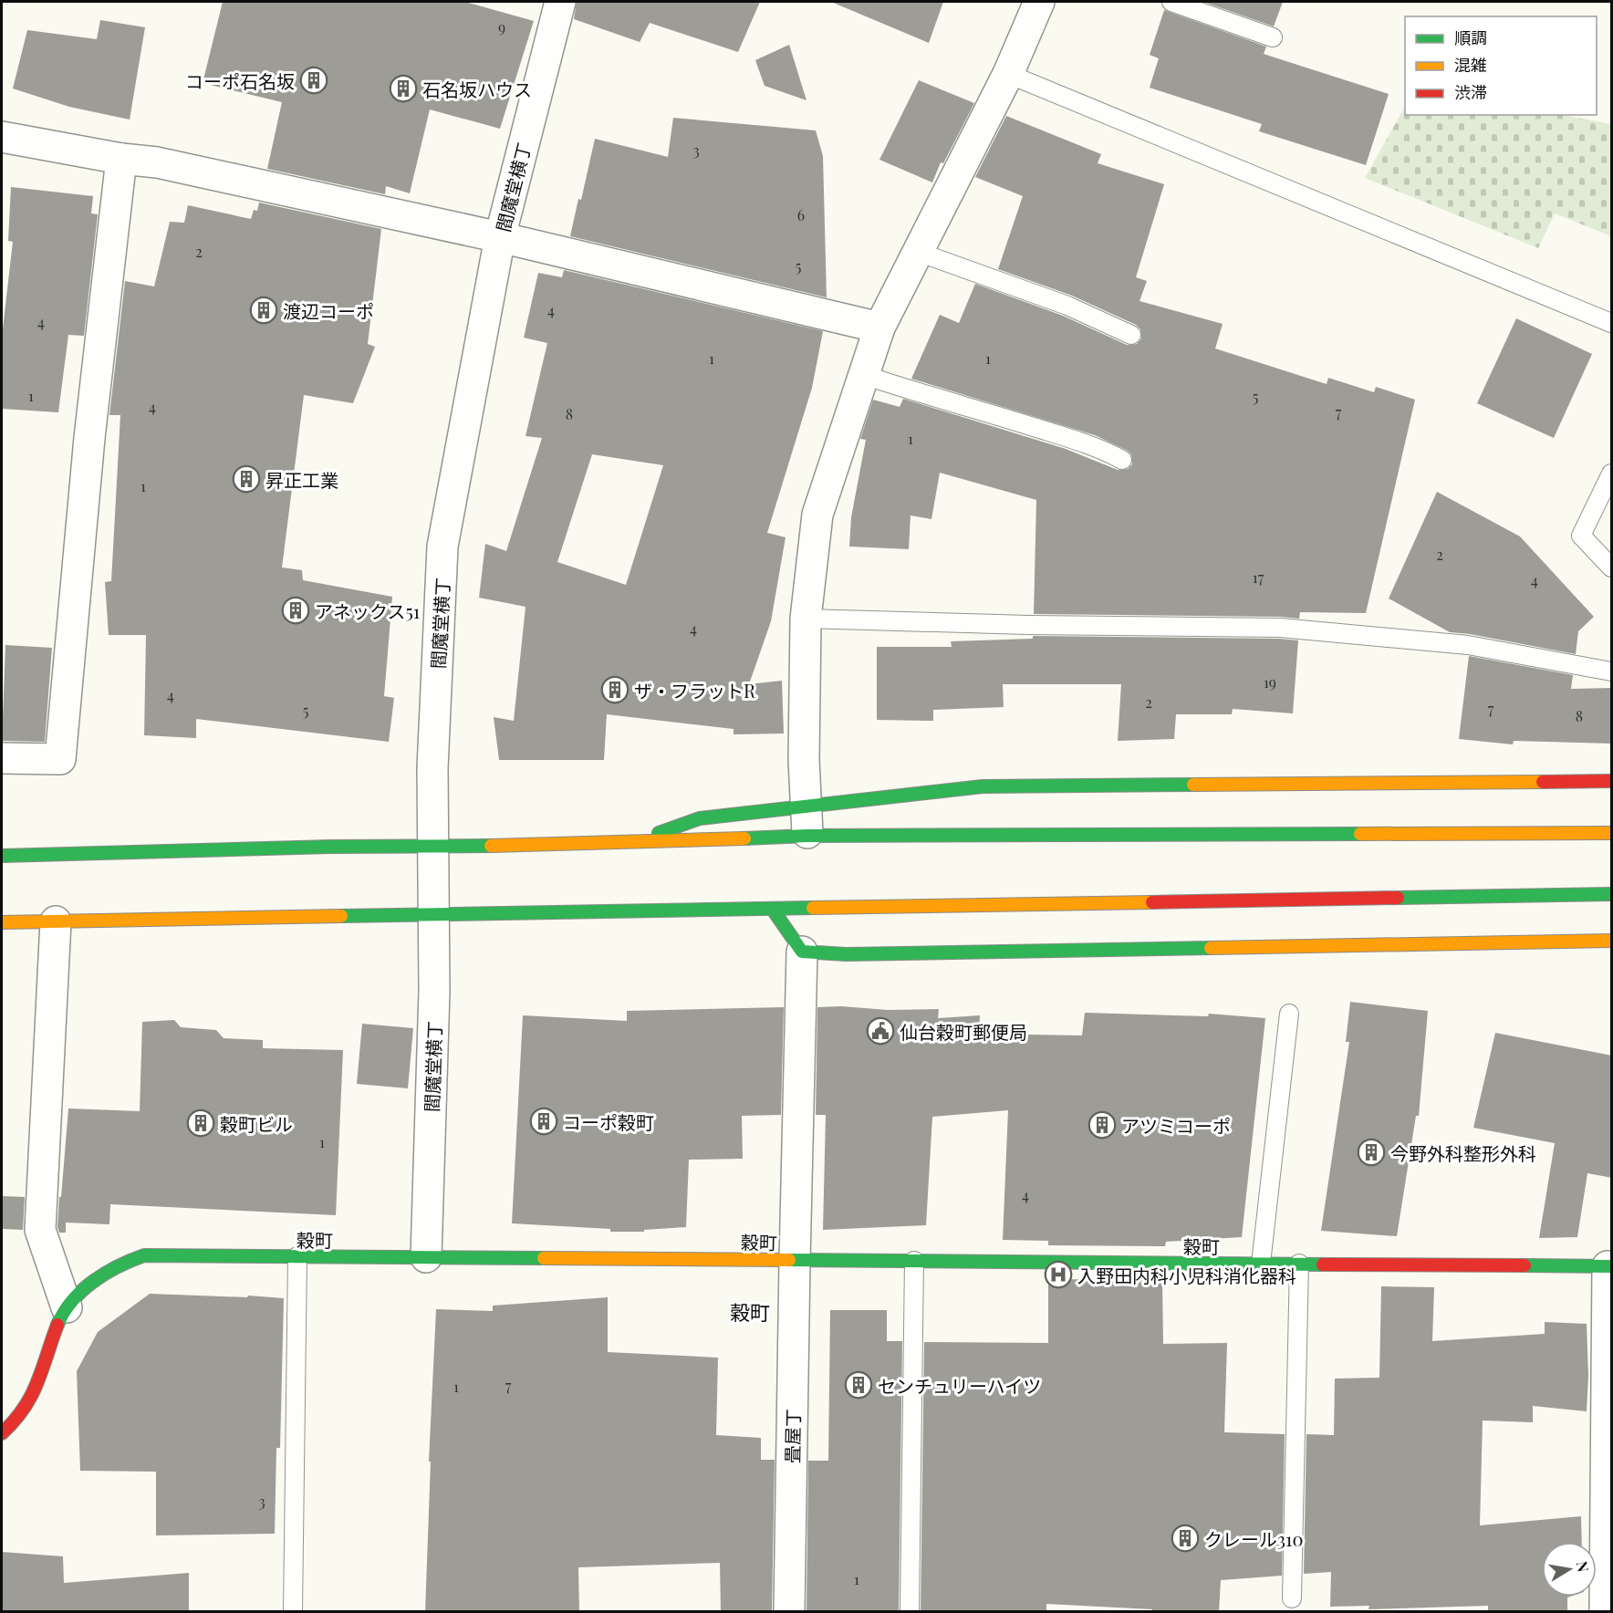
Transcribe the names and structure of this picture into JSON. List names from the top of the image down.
{
  "streets": {
    "street": ["閻魔堂横丁", "穀町", "畳屋丁"]
  },
  "crossings": [
    ["閻魔堂横丁", "穀町"],
    ["穀町", "畳屋丁"]
  ],
  "districts": ["穀町"],
  "places": {
    "building": [
      "コーポ石名坂",
      "石名坂ハウス",
      "渡辺コーポ",
      "昇正工業",
      "アネックス51",
      "ザ・フラットR",
      "コーポ穀町",
      "穀町ビル",
      "アツミコーポ",
      "今野外科整形外科",
      "センチュリーハイツ",
      "クレール310"
    ],
    "public building": ["仙台穀町郵便局"],
    "hospital": ["入野田内科小児科消化器科"]
  },
  "house_numbers": [
    "9",
    "3",
    "6",
    "2",
    "5",
    "4",
    "4",
    "1",
    "1",
    "1",
    "5",
    "4",
    "7",
    "8",
    "1",
    "1",
    "2",
    "17",
    "4",
    "4",
    "19",
    "4",
    "2",
    "7",
    "5",
    "8",
    "1",
    "4",
    "7",
    "1",
    "3",
    "1"
  ],
  "legend": ["順調", "混雑", "渋滞"],
  "north": "right"
}
